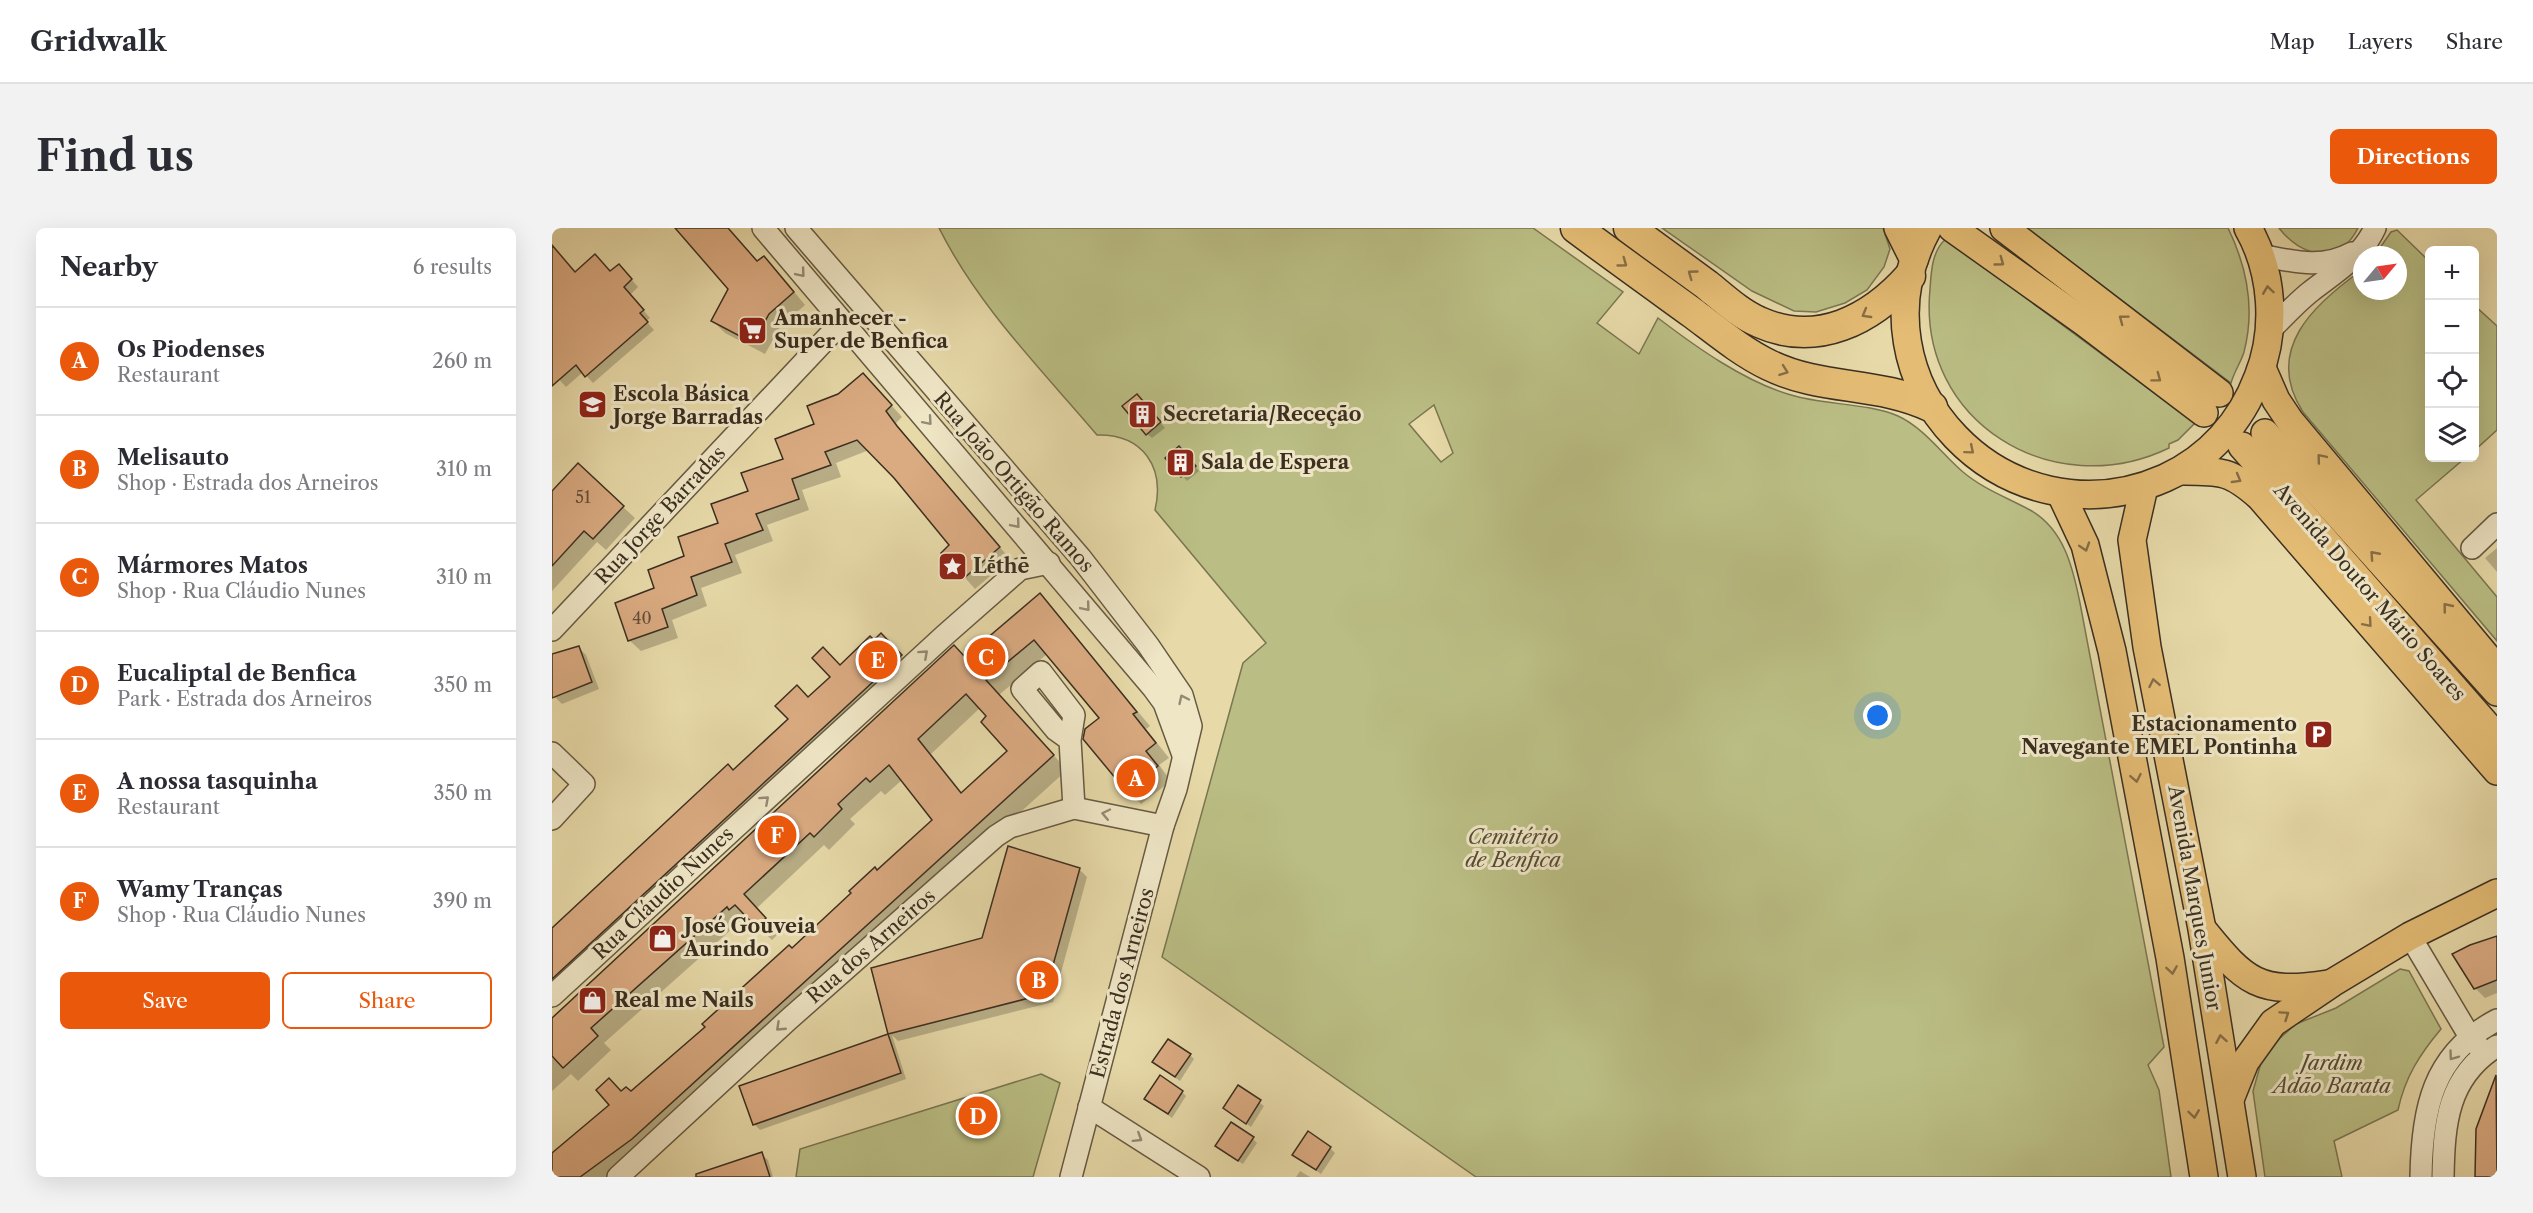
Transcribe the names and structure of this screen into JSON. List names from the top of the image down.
{
  "streets": {
    "main road": ["Avenida Doutor Mário Soares", "Avenida Marques Junior"],
    "street": [
      "Rua João Ortigão Ramos",
      "Rua Jorge Barradas",
      "Rua Cláudio Nunes",
      "Rua dos Arneiros",
      "Estrada dos Arneiros"
    ]
  },
  "crossings": [
    ["Rua João Ortigão Ramos", "Rua Jorge Barradas"],
    ["Rua João Ortigão Ramos", "Rua Cláudio Nunes"],
    ["Rua João Ortigão Ramos", "Estrada dos Arneiros"],
    ["Rua dos Arneiros", "Estrada dos Arneiros"]
  ],
  "one_way": ["Rua Cláudio Nunes", "Rua dos Arneiros"],
  "parks": ["Cemitério de Benfica", "Jardim Adão Barata"],
  "places": {
    "supermarket": ["Amanhecer - Super de Benfica"],
    "school or university": ["Escola Básica Jorge Barradas"],
    "building": ["Secretaria/Receção", "Sala de Espera"],
    "place": ["Lḗthē"],
    "parking": ["Estacionamento Navegante EMEL Pontinha"],
    "shop": ["José Gouveia Aurindo", "Real me Nails"]
  },
  "house_numbers": ["51", "40"],
  "north": "top right",
  "page": {
    "header": "Gridwalk",
    "nav": ["Map", "Layers", "Share"],
    "buttons": [
      "Directions",
      ["Save", "Share"]
    ],
    "title": "Find us",
    "heading": ["Nearby", "6 results"],
    "map_buttons": ["+", "−"],
    "list": [
      {
        "mark": "A",
        "name": "Os Piodenses",
        "note": "Restaurant",
        "value": "260 m"
      },
      {
        "mark": "B",
        "name": "Melisauto",
        "note": "Shop · Estrada dos Arneiros",
        "value": "310 m"
      },
      {
        "mark": "C",
        "name": "Mármores Matos",
        "note": "Shop · Rua Cláudio Nunes",
        "value": "310 m"
      },
      {
        "mark": "D",
        "name": "Eucaliptal de Benfica",
        "note": "Park · Estrada dos Arneiros",
        "value": "350 m"
      },
      {
        "mark": "E",
        "name": "A nossa tasquinha",
        "note": "Restaurant",
        "value": "350 m"
      },
      {
        "mark": "F",
        "name": "Wamy Tranças",
        "note": "Shop · Rua Cláudio Nunes",
        "value": "390 m"
      }
    ],
    "pins": [
      "C",
      "E",
      "A",
      "F",
      "B",
      "D"
    ]
  }
}
